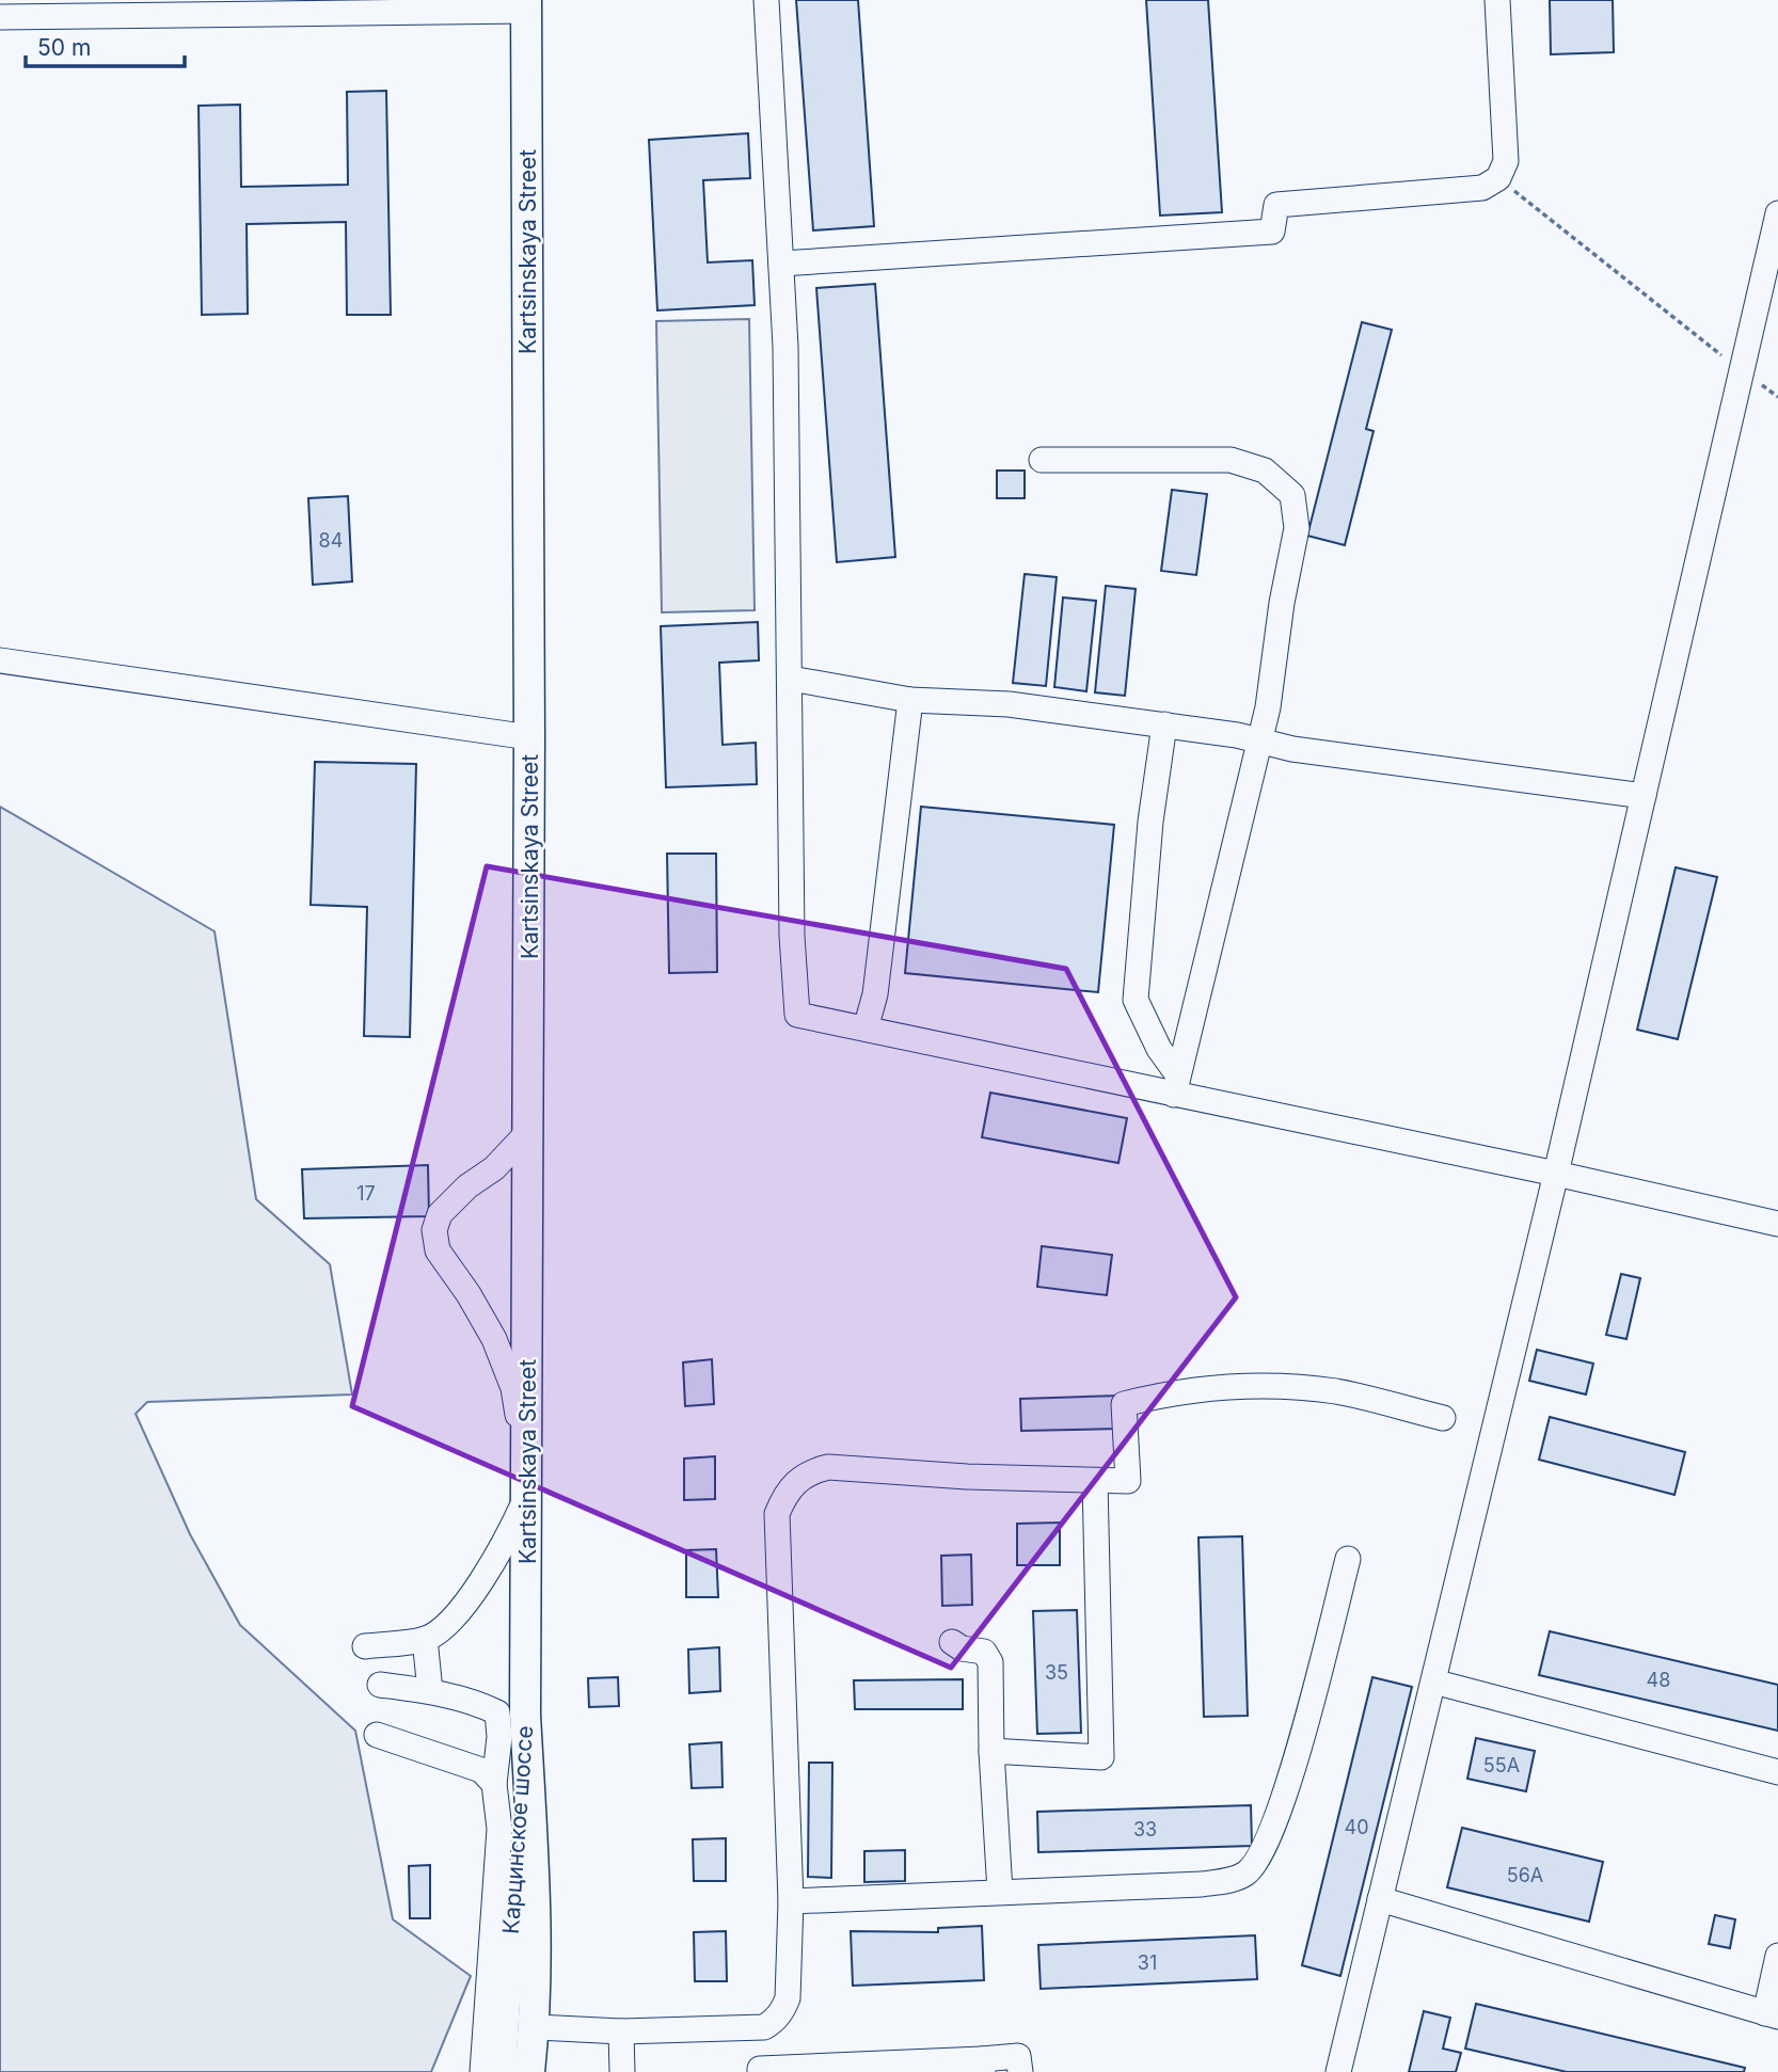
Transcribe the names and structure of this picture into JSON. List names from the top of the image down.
{
  "streets": {
    "main road": ["Kartsinskaya Street", "Карцинское шоссе"]
  },
  "crossings": [
    ["Kartsinskaya Street", "Карцинское шоссе"]
  ],
  "house_numbers": [
    "84",
    "17",
    "35",
    "48",
    "55А",
    "40",
    "33",
    "56А",
    "31"
  ],
  "scale_bar": "50 m"
}
